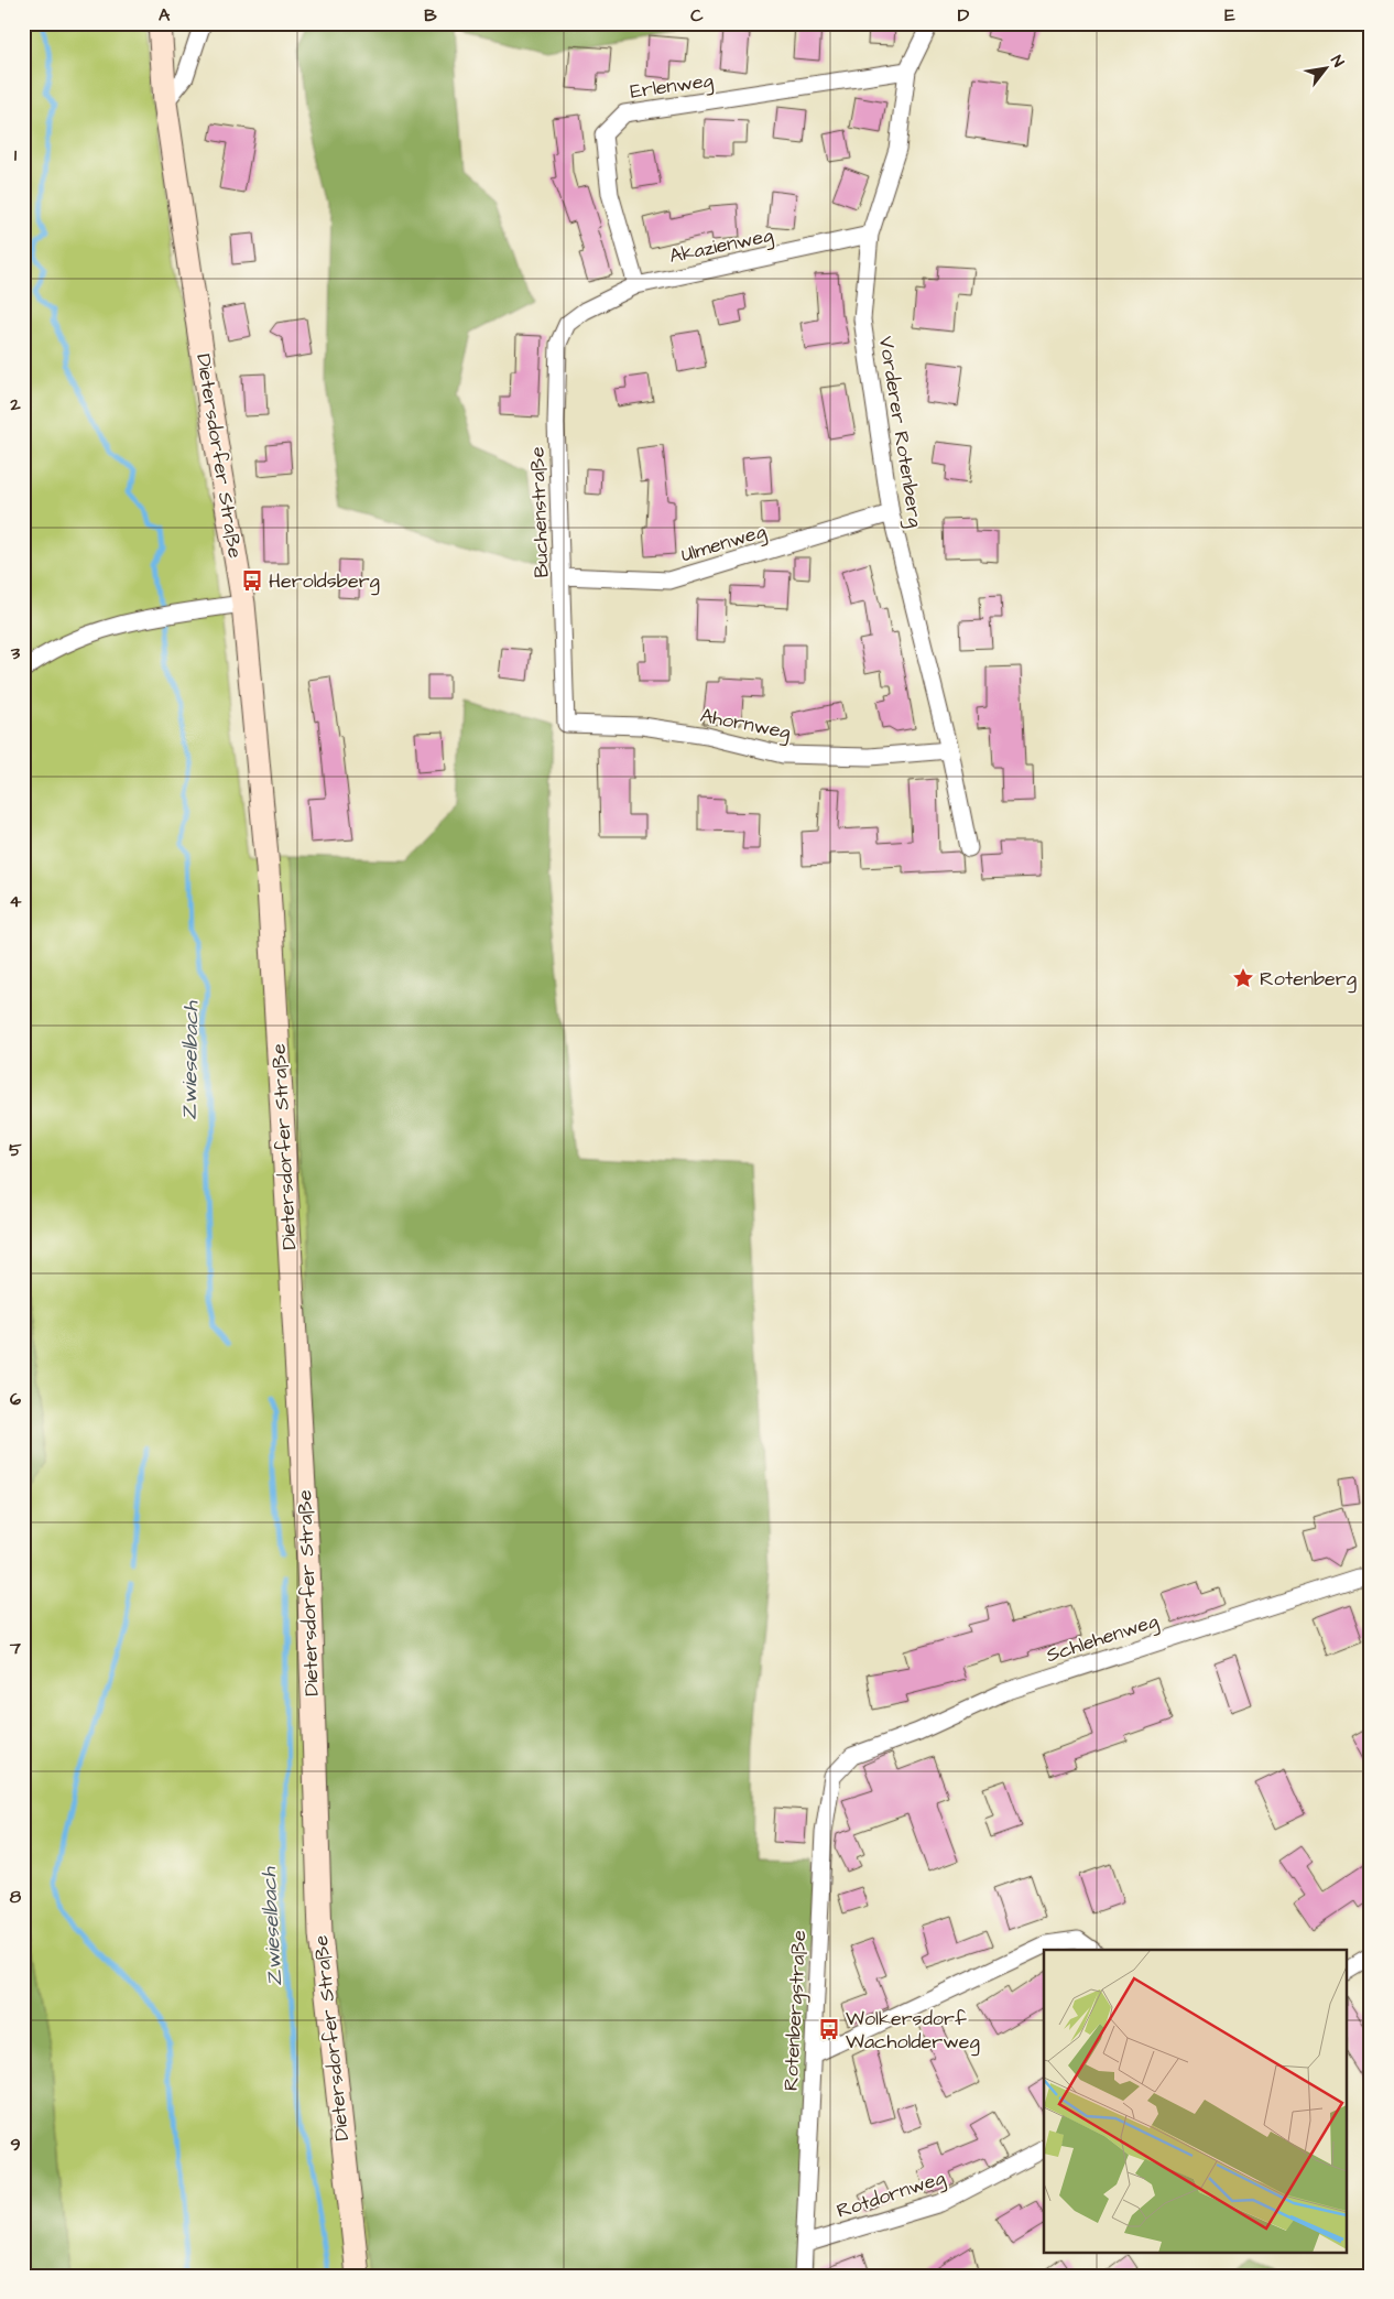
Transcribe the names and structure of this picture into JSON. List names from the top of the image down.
{
  "streets": {
    "street": [
      "Erlenweg",
      "Akazienweg",
      "Vorderer Rotenberg",
      "Dietersdorfer Straße",
      "Buchenstraße",
      "Ulmenweg",
      "Ahornweg",
      "Schlehenweg",
      "Rotenbergstraße",
      "Rotdornweg"
    ]
  },
  "crossings": [
    ["Erlenweg", "Akazienweg"],
    ["Erlenweg", "Vorderer Rotenberg"],
    ["Akazienweg", "Vorderer Rotenberg"],
    ["Akazienweg", "Buchenstraße"],
    ["Vorderer Rotenberg", "Ulmenweg"],
    ["Vorderer Rotenberg", "Ahornweg"],
    ["Buchenstraße", "Ulmenweg"],
    ["Buchenstraße", "Ahornweg"],
    ["Schlehenweg", "Rotenbergstraße"],
    ["Rotenbergstraße", "Rotdornweg"]
  ],
  "water": ["Zwieselbach"],
  "places": {
    "bus stop": ["Heroldsberg", "Wolkersdorf Wacholderweg"],
    "place": ["Rotenberg"]
  },
  "north": "top right",
  "grid": {
    "columns": [
      "A",
      "B",
      "C",
      "D",
      "E"
    ],
    "rows": [
      "1",
      "2",
      "3",
      "4",
      "5",
      "6",
      "7",
      "8",
      "9"
    ]
  }
}
